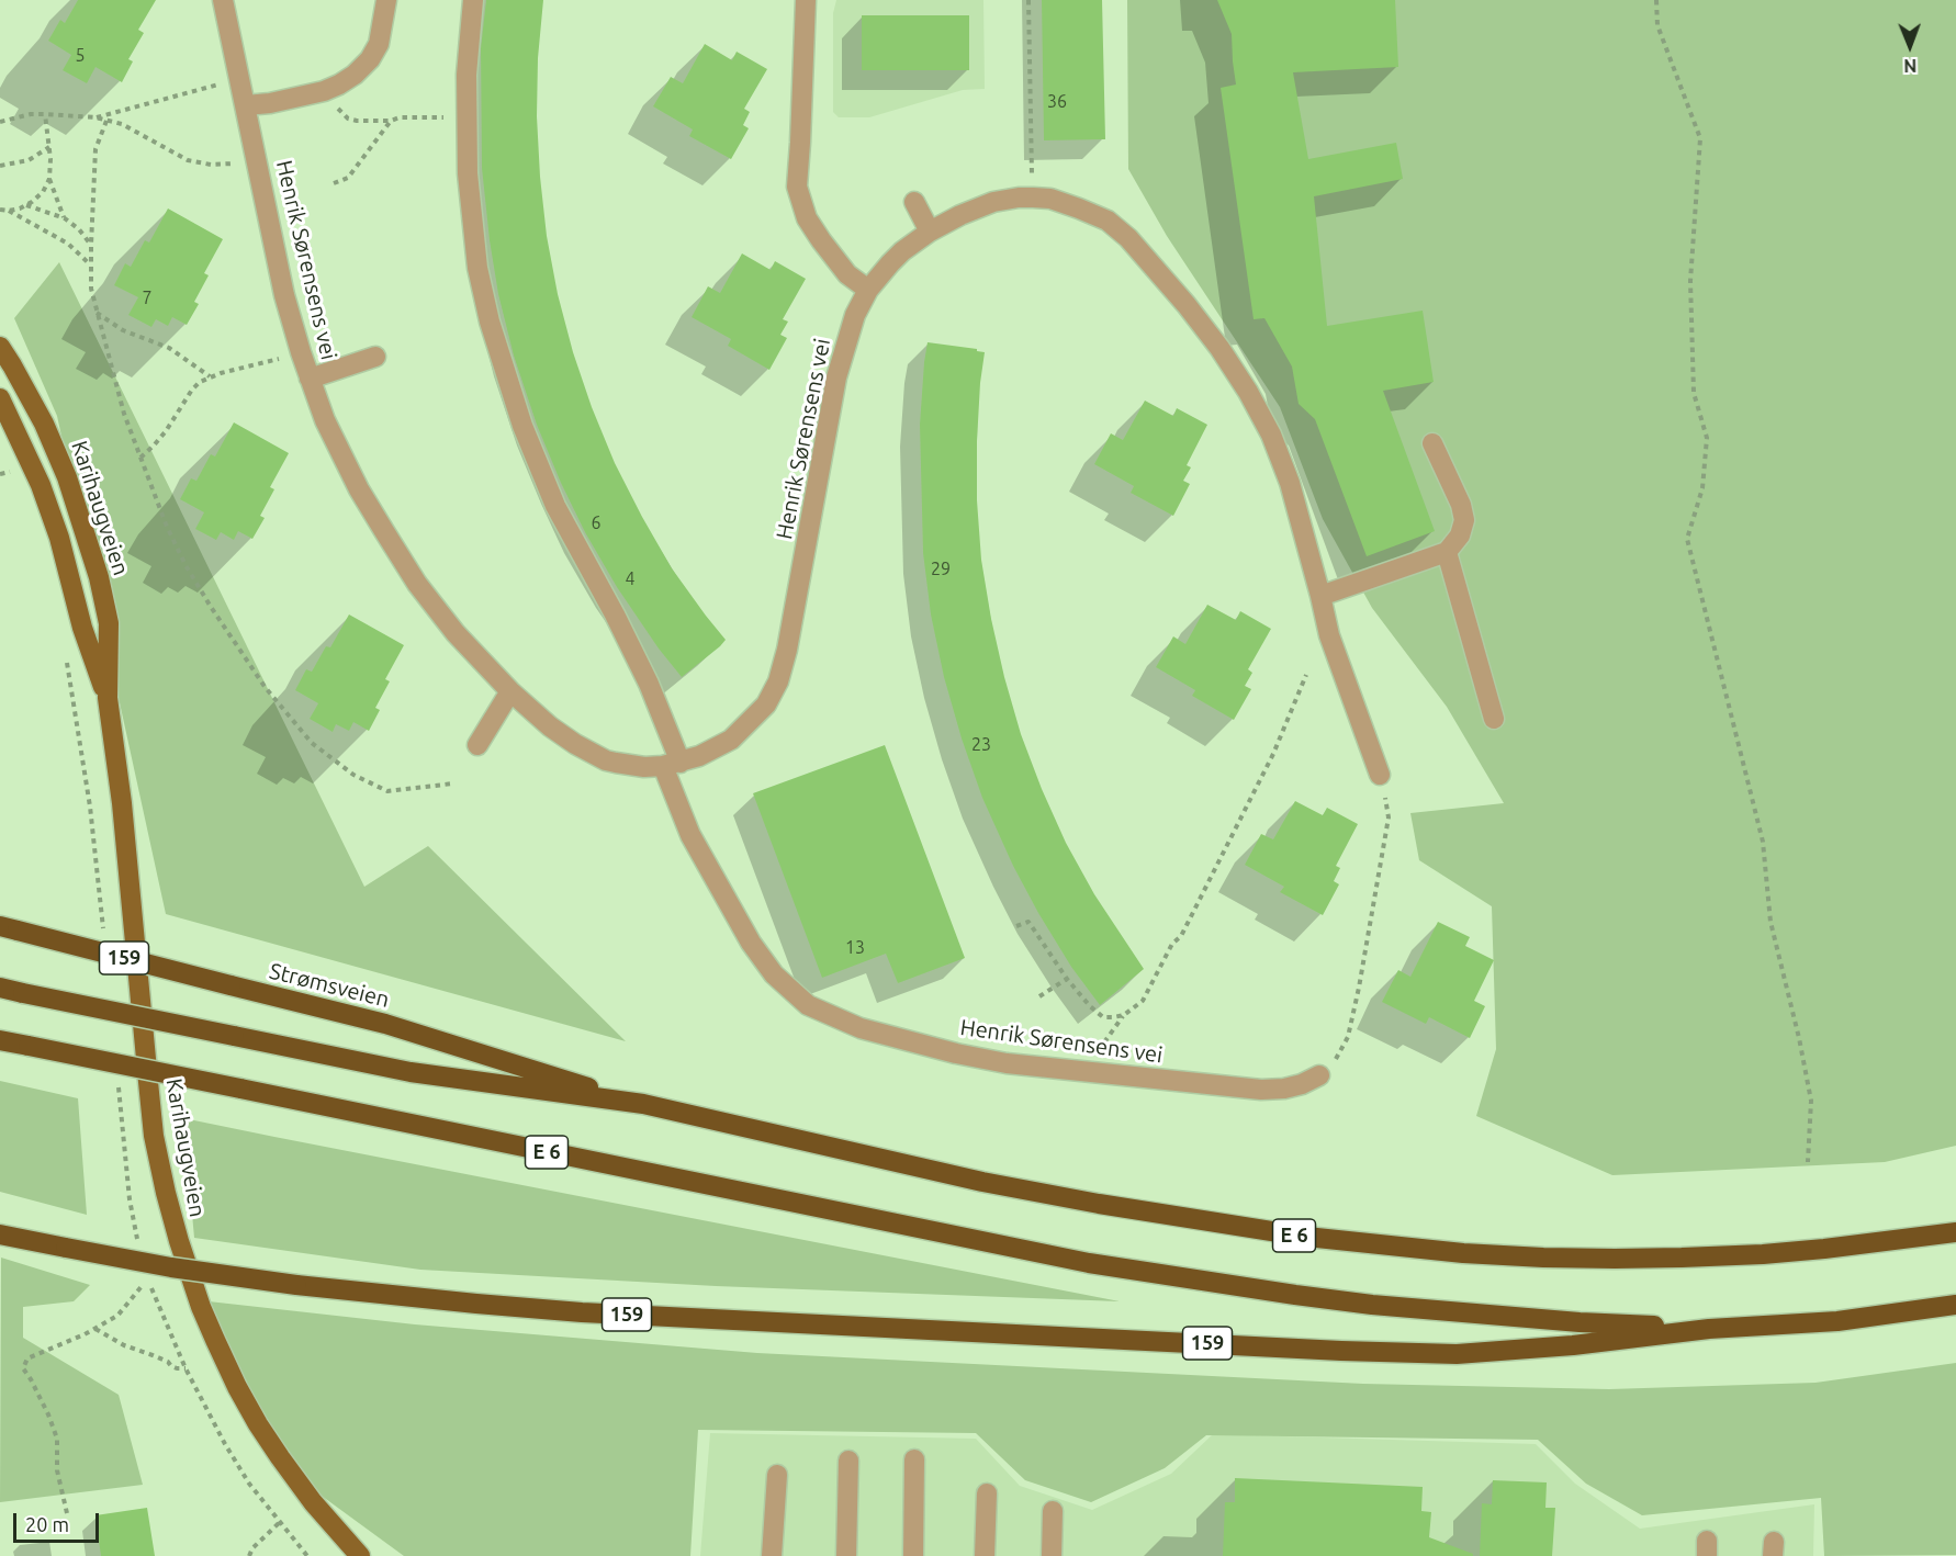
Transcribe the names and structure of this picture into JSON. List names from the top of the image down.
{
  "streets": {
    "highway": ["159", "Strømsveien", "E 6"],
    "main road": ["Karihaugveien"],
    "street": ["Henrik Sørensens vei"]
  },
  "crossings": [
    ["159", "E 6"],
    ["Strømsveien", "E 6"]
  ],
  "house_numbers": [
    "5",
    "36",
    "7",
    "6",
    "29",
    "4",
    "23",
    "13"
  ],
  "scale_bar": "20 m",
  "north": "bottom"
}
